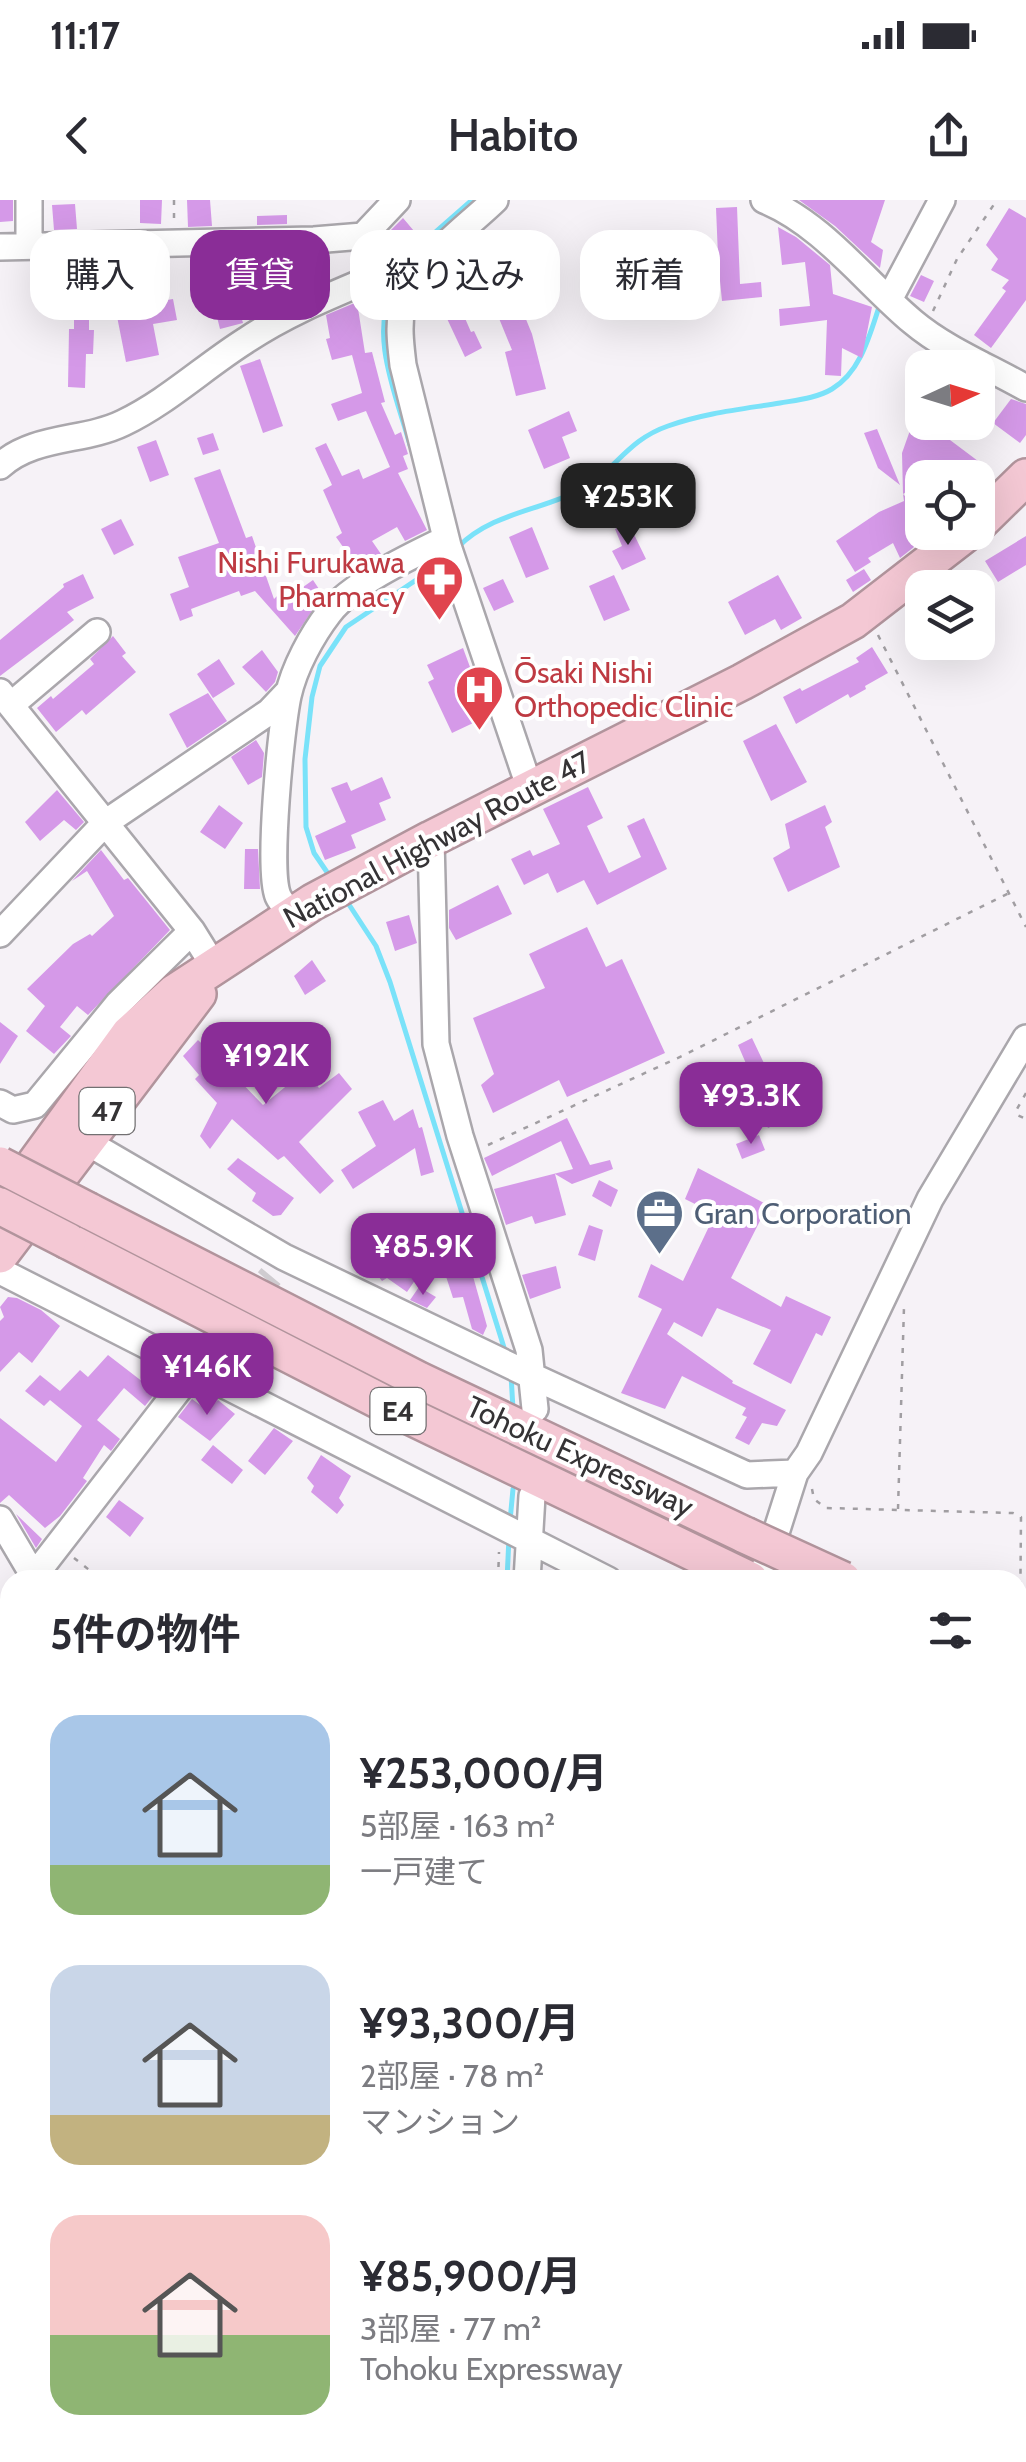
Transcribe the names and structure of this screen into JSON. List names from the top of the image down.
{
  "streets": {
    "highway": [
      "National Highway Route 47",
      "47",
      "E4",
      "Tohoku Expressway"
    ]
  },
  "crossings": [
    ["National Highway Route 47", "Tohoku Expressway"]
  ],
  "places": {
    "pharmacy": ["Nishi Furukawa Pharmacy"],
    "hospital": ["Ōsaki Nishi Orthopedic Clinic"],
    "office": ["Gran Corporation"]
  },
  "north": "right",
  "page": {
    "status": "11:17",
    "header": "Habito",
    "chip": [
      "購入",
      "賃貸",
      "絞り込み",
      "新着"
    ],
    "price": [
      "¥253K",
      "¥192K",
      "¥93.3K",
      "¥85.9K",
      "¥146K"
    ],
    "heading": "5件の物件",
    "list": [
      {
        "name": "¥253,000/月",
        "note": "5部屋 · 163 m² · 一戸建て"
      },
      {
        "name": "¥93,300/月",
        "note": "2部屋 · 78 m² · マンション"
      },
      {
        "name": "¥85,900/月",
        "note": "3部屋 · 77 m² · Tohoku Expressway"
      }
    ]
  }
}
